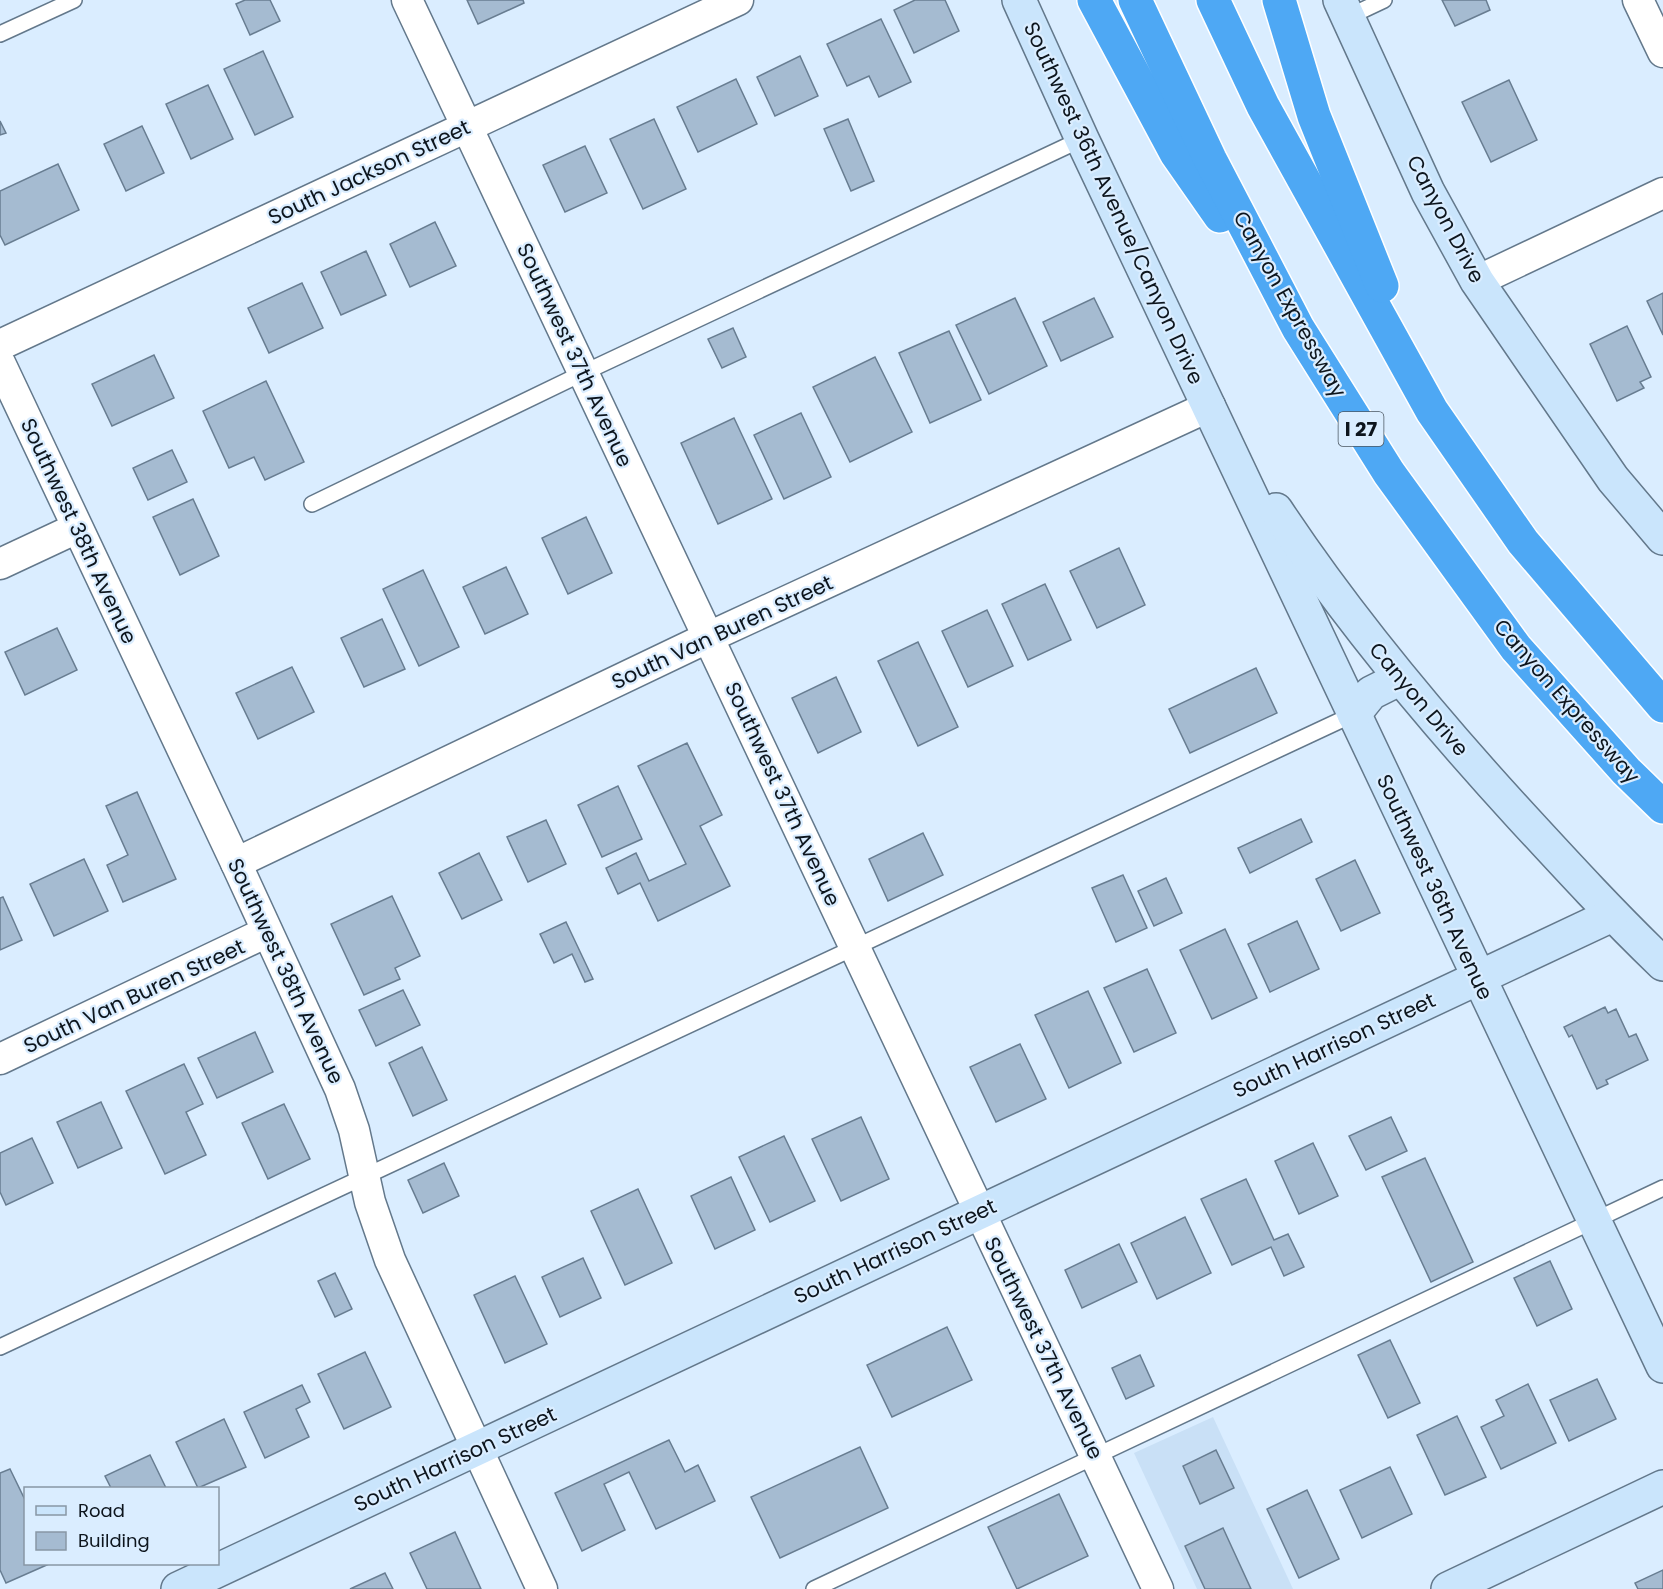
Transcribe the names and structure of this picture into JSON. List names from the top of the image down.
{
  "streets": {
    "highway": ["Canyon Expressway", "I 27"],
    "main road": [
      "Southwest 36th Avenue/Canyon Drive",
      "Canyon Drive",
      "Southwest 36th Avenue",
      "South Harrison Street"
    ],
    "street": [
      "South Jackson Street",
      "Southwest 37th Avenue",
      "Southwest 38th Avenue",
      "South Van Buren Street"
    ]
  },
  "crossings": [
    ["South Jackson Street", "Southwest 37th Avenue"],
    ["Southwest 36th Avenue/Canyon Drive", "Canyon Drive"],
    ["Southwest 36th Avenue/Canyon Drive", "South Van Buren Street"],
    ["Southwest 36th Avenue/Canyon Drive", "Southwest 36th Avenue"],
    ["Canyon Drive", "South Van Buren Street"],
    ["Canyon Drive", "Southwest 36th Avenue"],
    ["Canyon Drive", "South Harrison Street"],
    ["Southwest 37th Avenue", "South Van Buren Street"],
    ["Southwest 37th Avenue", "South Harrison Street"],
    ["Southwest 38th Avenue", "South Van Buren Street"],
    ["Southwest 38th Avenue", "South Harrison Street"],
    ["South Van Buren Street", "Southwest 36th Avenue"],
    ["Southwest 36th Avenue", "South Harrison Street"]
  ],
  "legend": ["Road", "Building"]
}
